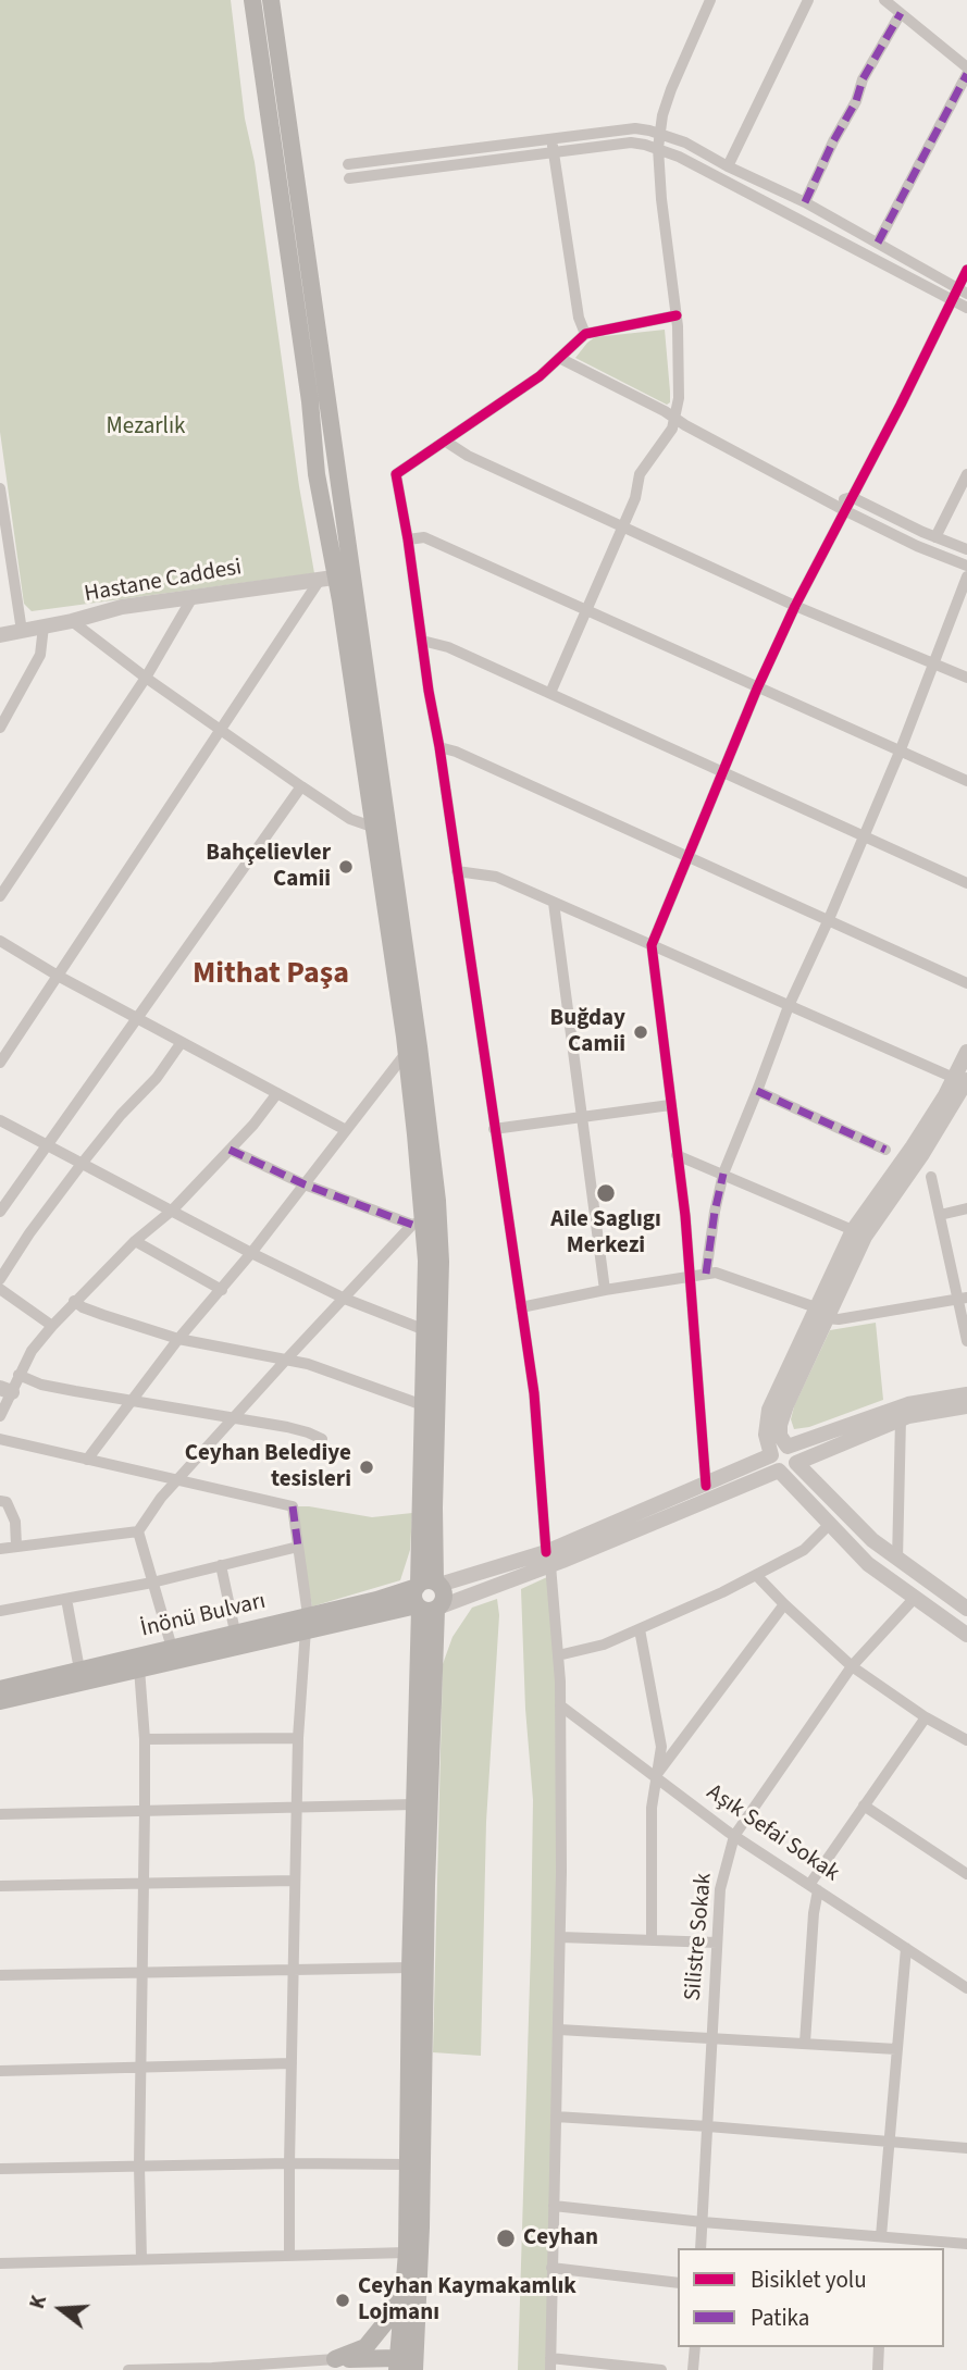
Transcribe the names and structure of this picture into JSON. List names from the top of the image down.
{
  "streets": {
    "main road": ["İnönü Bulvarı"],
    "street": ["Hastane Caddesi", "Aşık Sefai Sokak", "Silistre Sokak"]
  },
  "crossings": [
    ["Aşık Sefai Sokak", "Silistre Sokak"]
  ],
  "districts": ["Mithat Paşa"],
  "parks": ["Mezarlık"],
  "places": [
    "Bahçelievler Camii",
    "Buğday Camii",
    "Aile Saglıgı Merkezi",
    "Ceyhan Belediye tesisleri",
    "Ceyhan",
    "Ceyhan Kaymakamlık Lojmanı"
  ],
  "legend": ["Bisiklet yolu", "Patika"],
  "north": "left"
}
